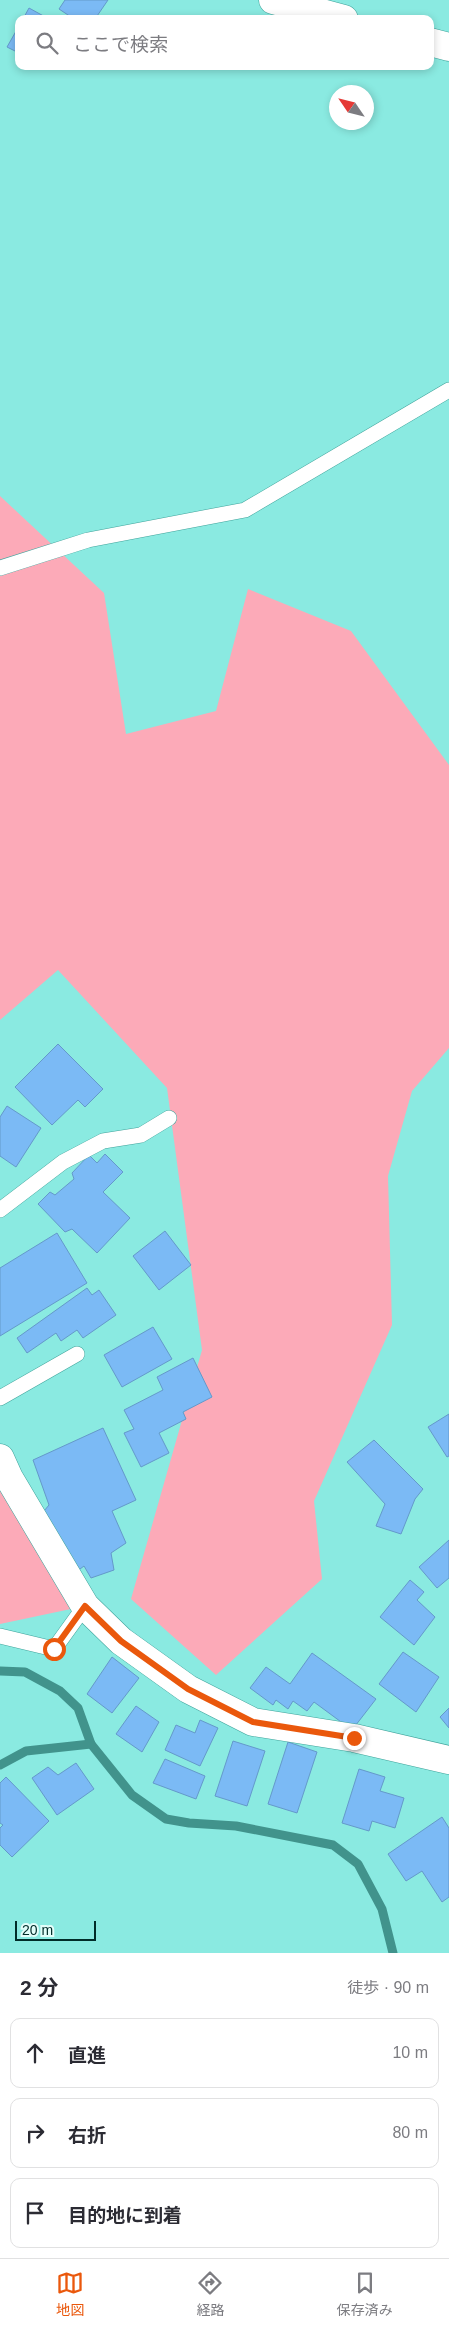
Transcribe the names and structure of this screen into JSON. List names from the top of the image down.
{
  "scale_bar": "20 m",
  "north": "top left",
  "page": {
    "search": "ここで検索",
    "scale": "20 m",
    "heading": ["2 分", "徒歩 · 90 m"],
    "list": [
      ["直進", "10 m"],
      ["右折", "80 m"],
      "目的地に到着"
    ],
    "nav": ["地図", "経路", "保存済み"]
  }
}
